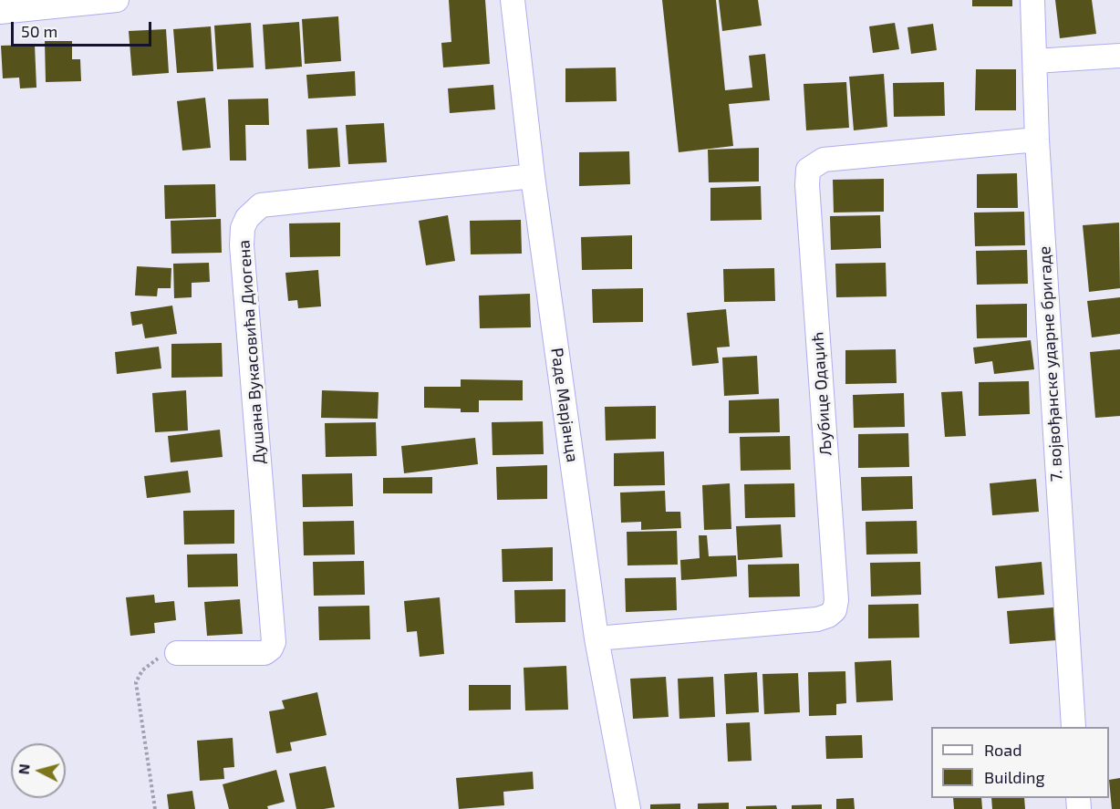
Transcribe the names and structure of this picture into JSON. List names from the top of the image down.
{
  "streets": {
    "street": [
      "Душана Вукасовића Диогена",
      "7. војвођанске ударне бригаде",
      "Љубице Одаџић",
      "Раде Марјанца"
    ]
  },
  "crossings": [
    ["Душана Вукасовића Диогена", "Раде Марјанца"],
    ["7. војвођанске ударне бригаде", "Љубице Одаџић"],
    ["Љубице Одаџић", "Раде Марјанца"]
  ],
  "legend": ["Road", "Building"],
  "scale_bar": "50 m",
  "north": "left"
}
